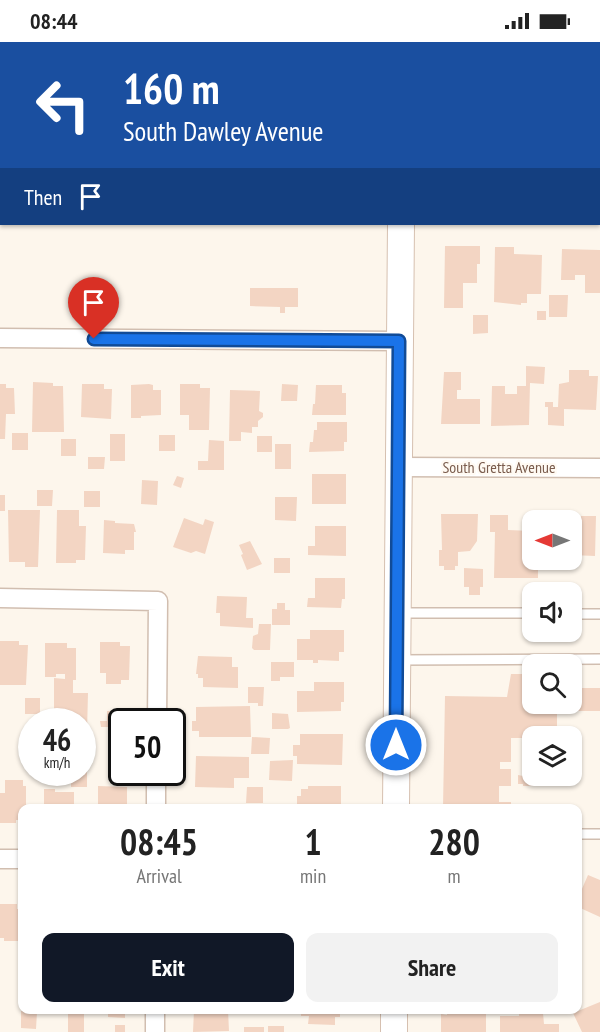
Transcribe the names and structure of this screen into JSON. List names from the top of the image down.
{
  "streets": {
    "street": ["South Gretta Avenue"]
  },
  "north": "left",
  "page": {
    "status": "08:44",
    "turn": ["160 m", "South Dawley Avenue"],
    "then": "Then",
    "speed": "46 km/h",
    "limit": "50",
    "eta": [
      "08:45",
      "Arrival",
      "1",
      "min",
      "280",
      "m"
    ],
    "buttons": ["Exit", "Share"]
  }
}
